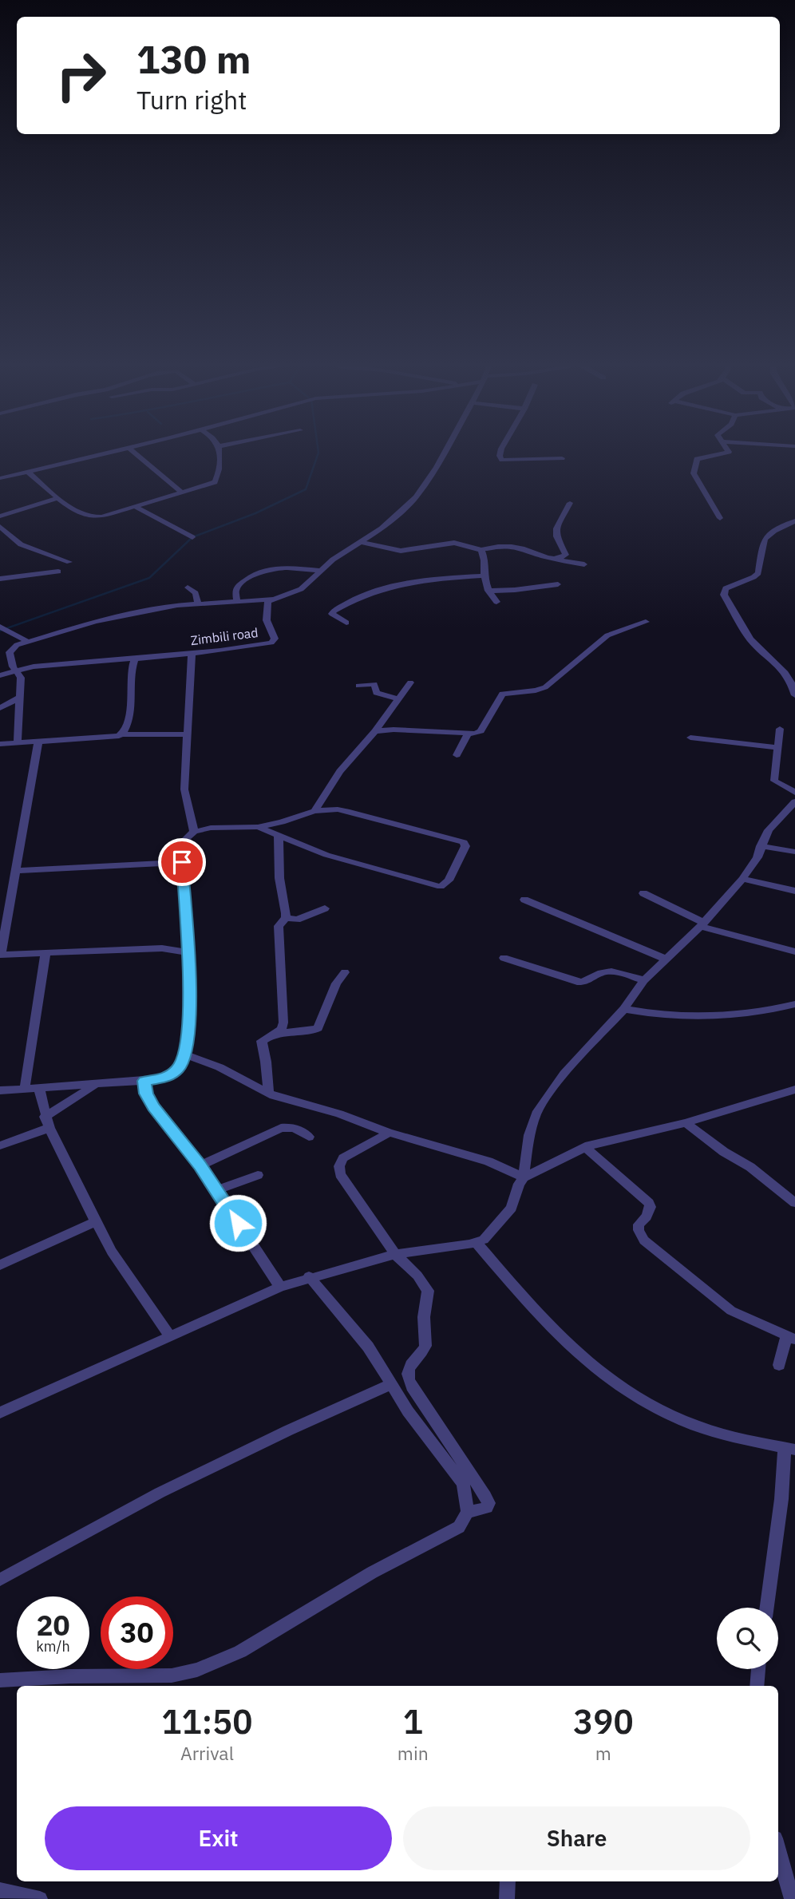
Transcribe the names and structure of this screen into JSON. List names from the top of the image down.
{
  "streets": {
    "street": ["Zimbili road"]
  },
  "page": {
    "turn": ["130 m", "Turn right"],
    "speed": "20 km/h",
    "limit": "30",
    "eta": [
      "11:50",
      "Arrival",
      "1",
      "min",
      "390",
      "m"
    ],
    "buttons": ["Exit", "Share"]
  }
}
